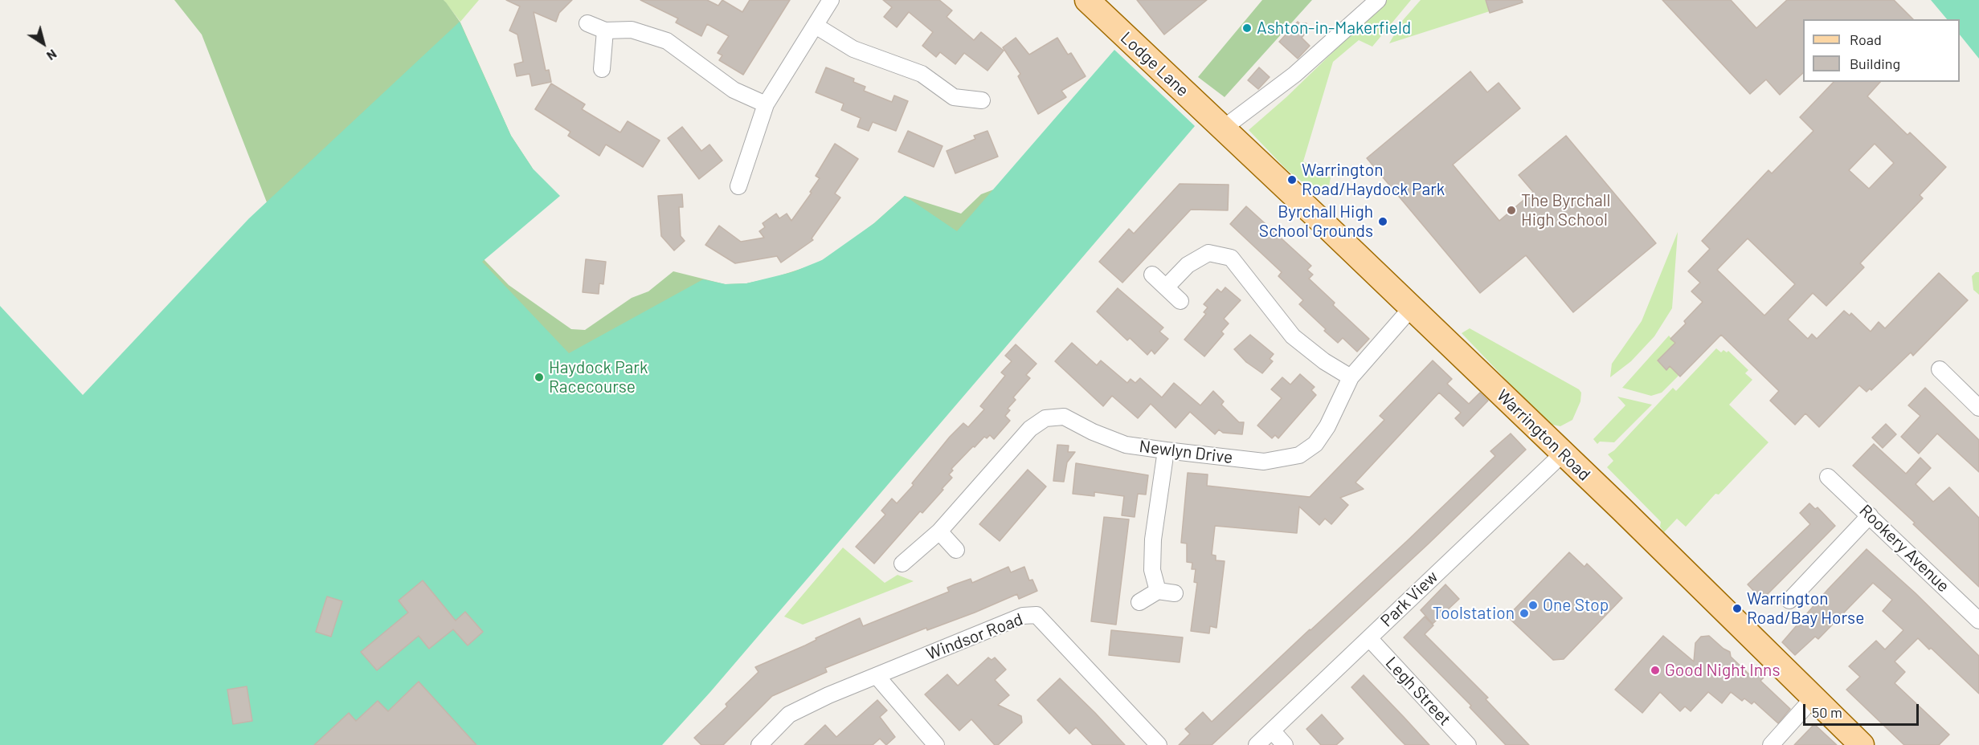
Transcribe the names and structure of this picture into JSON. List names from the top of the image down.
{
  "streets": {
    "main road": ["Lodge Lane", "Warrington Road"],
    "street": [
      "Newlyn Drive",
      "Rookery Avenue",
      "Park View",
      "Windsor Road",
      "Legh Street"
    ]
  },
  "crossings": [
    ["Lodge Lane", "Warrington Road"],
    ["Warrington Road", "Newlyn Drive"],
    ["Warrington Road", "Park View"],
    ["Park View", "Legh Street"]
  ],
  "places": [
    "Ashton-in-Makerfield",
    "Warrington Road/Haydock Park",
    "The Byrchall High School",
    "Byrchall High School Grounds",
    "Haydock Park Racecourse",
    "One Stop",
    "Warrington Road/Bay Horse",
    "Toolstation",
    "Good Night Inns"
  ],
  "legend": ["Road", "Building"],
  "scale_bar": "50 m",
  "north": "bottom right"
}
